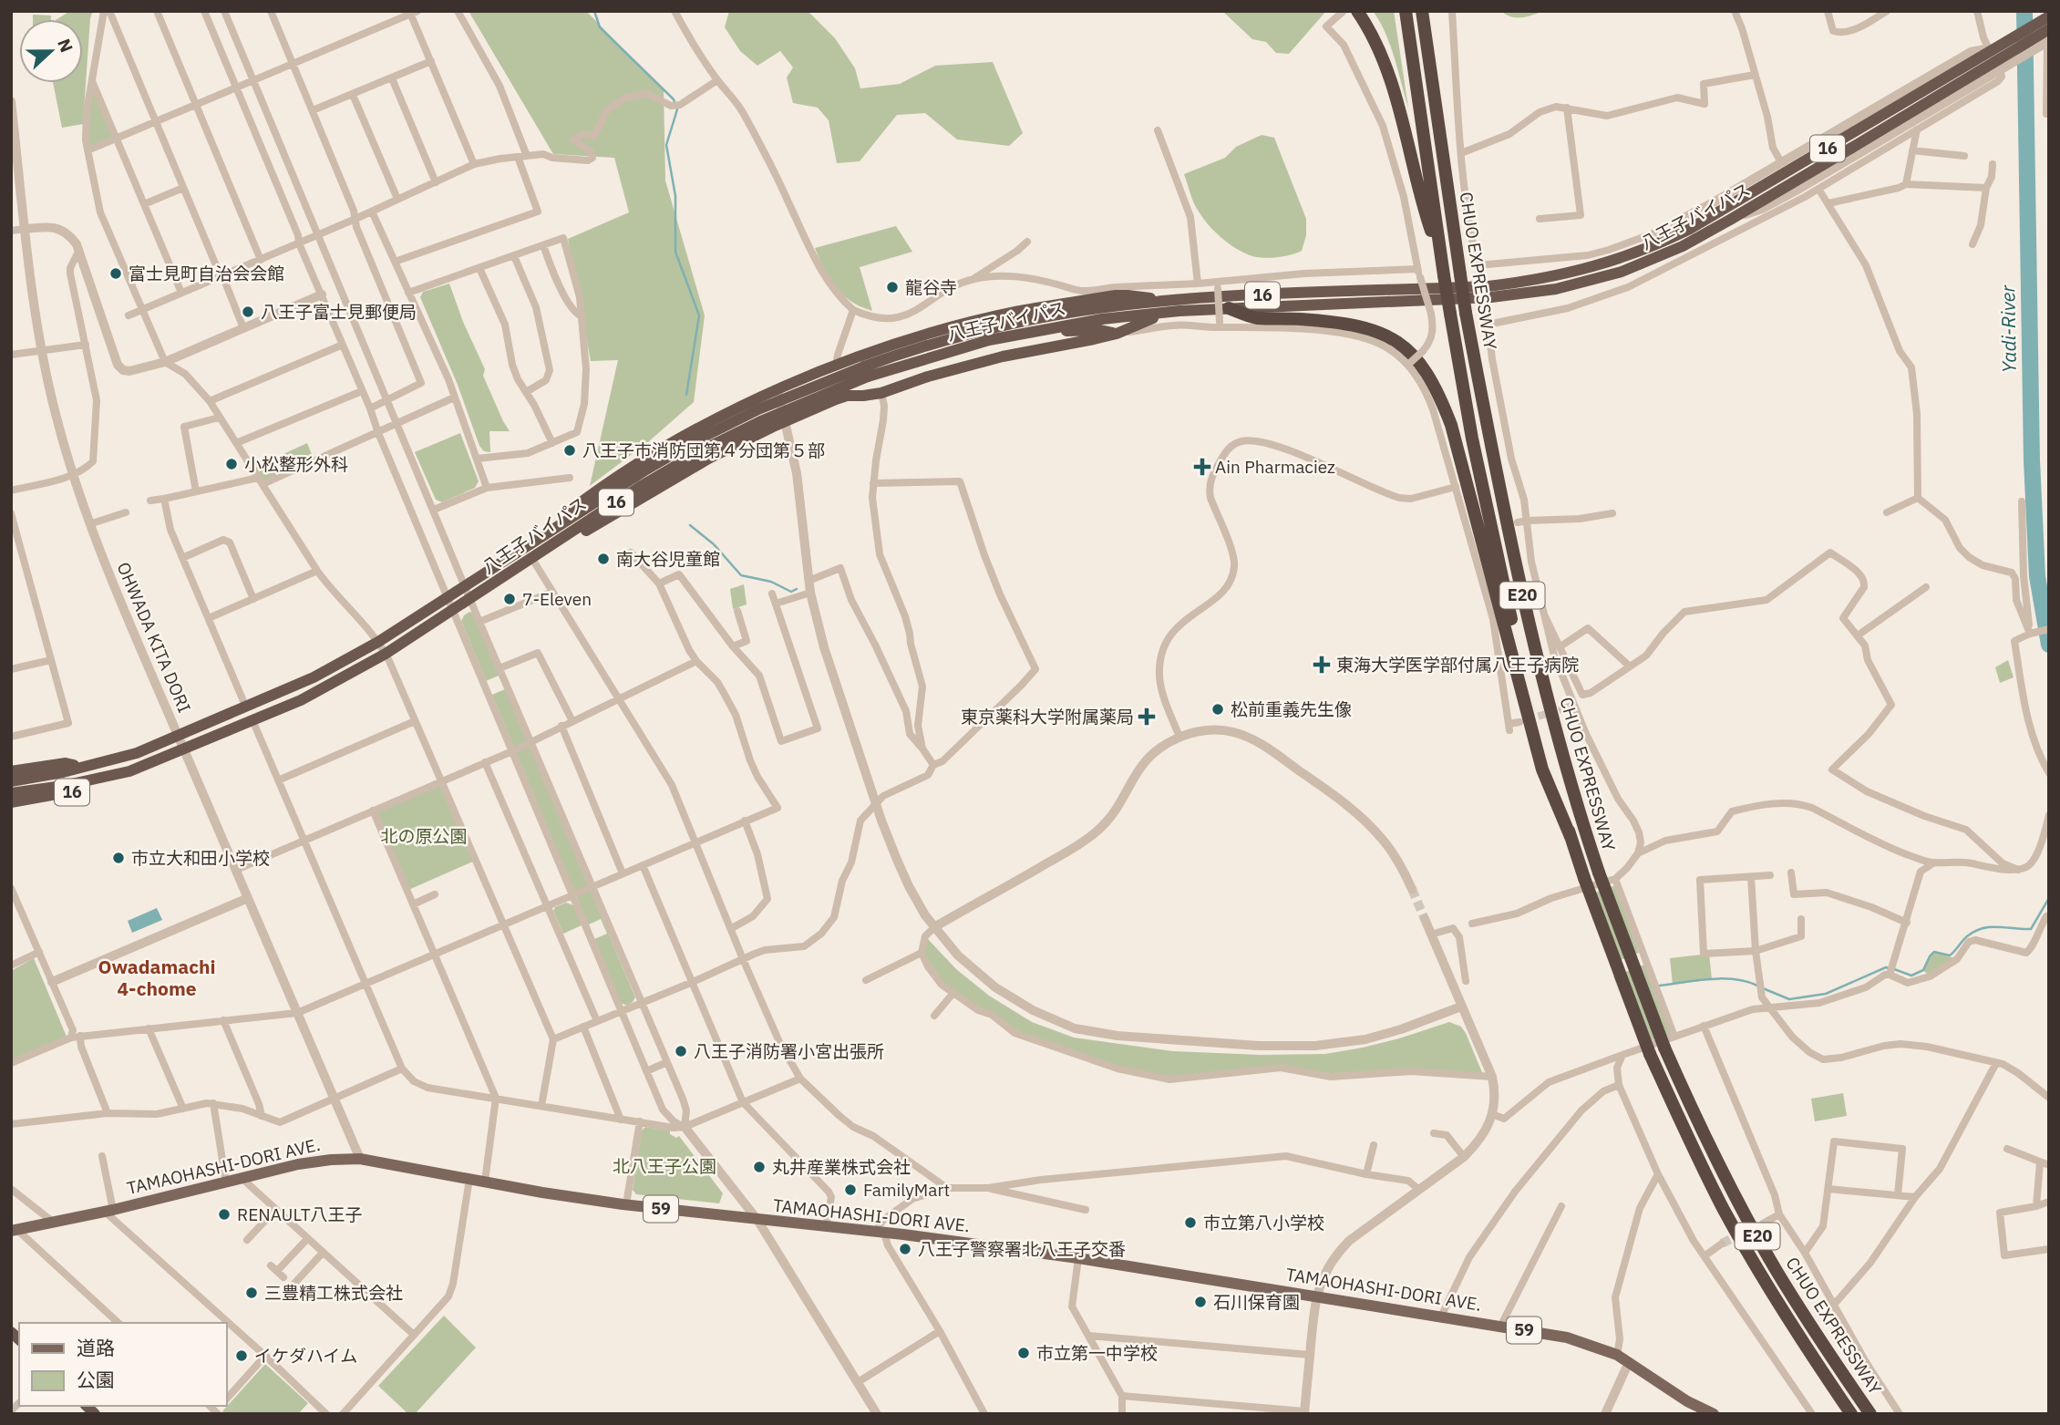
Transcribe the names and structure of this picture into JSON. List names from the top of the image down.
{
  "streets": {
    "highway": [
      "16",
      "八王子バイパス",
      "CHUO EXPRESSWAY",
      "E20"
    ],
    "main road": ["TAMAOHASHI-DORI AVE.", "59"],
    "street": ["OHWADA KITA DORI"]
  },
  "crossings": [
    ["16", "八王子バイパス"],
    ["八王子バイパス", "OHWADA KITA DORI"],
    ["OHWADA KITA DORI", "TAMAOHASHI-DORI AVE."]
  ],
  "districts": ["Owadamachi 4-chome"],
  "water": ["Yadi-River"],
  "parks": ["北の原公園", "北八王子公園"],
  "places": {
    "other": [
      "富士見町自治会会館",
      "龍谷寺",
      "八王子富士見郵便局",
      "八王子市消防団第４分団第５部",
      "小松整形外科",
      "南大谷児童館",
      "7-Eleven",
      "松前重義先生像",
      "市立大和田小学校",
      "八王子消防署小宮出張所",
      "丸井産業株式会社",
      "FamilyMart",
      "RENAULT八王子",
      "市立第八小学校",
      "八王子警察署北八王子交番",
      "三豊精工株式会社",
      "石川保育園",
      "市立第一中学校",
      "イケダハイム"
    ],
    "health": ["Ain Pharmaciez", "東海大学医学部付属八王子病院", "東京薬科大学附属薬局"]
  },
  "legend": ["道路", "公園"],
  "north": "right"
}
